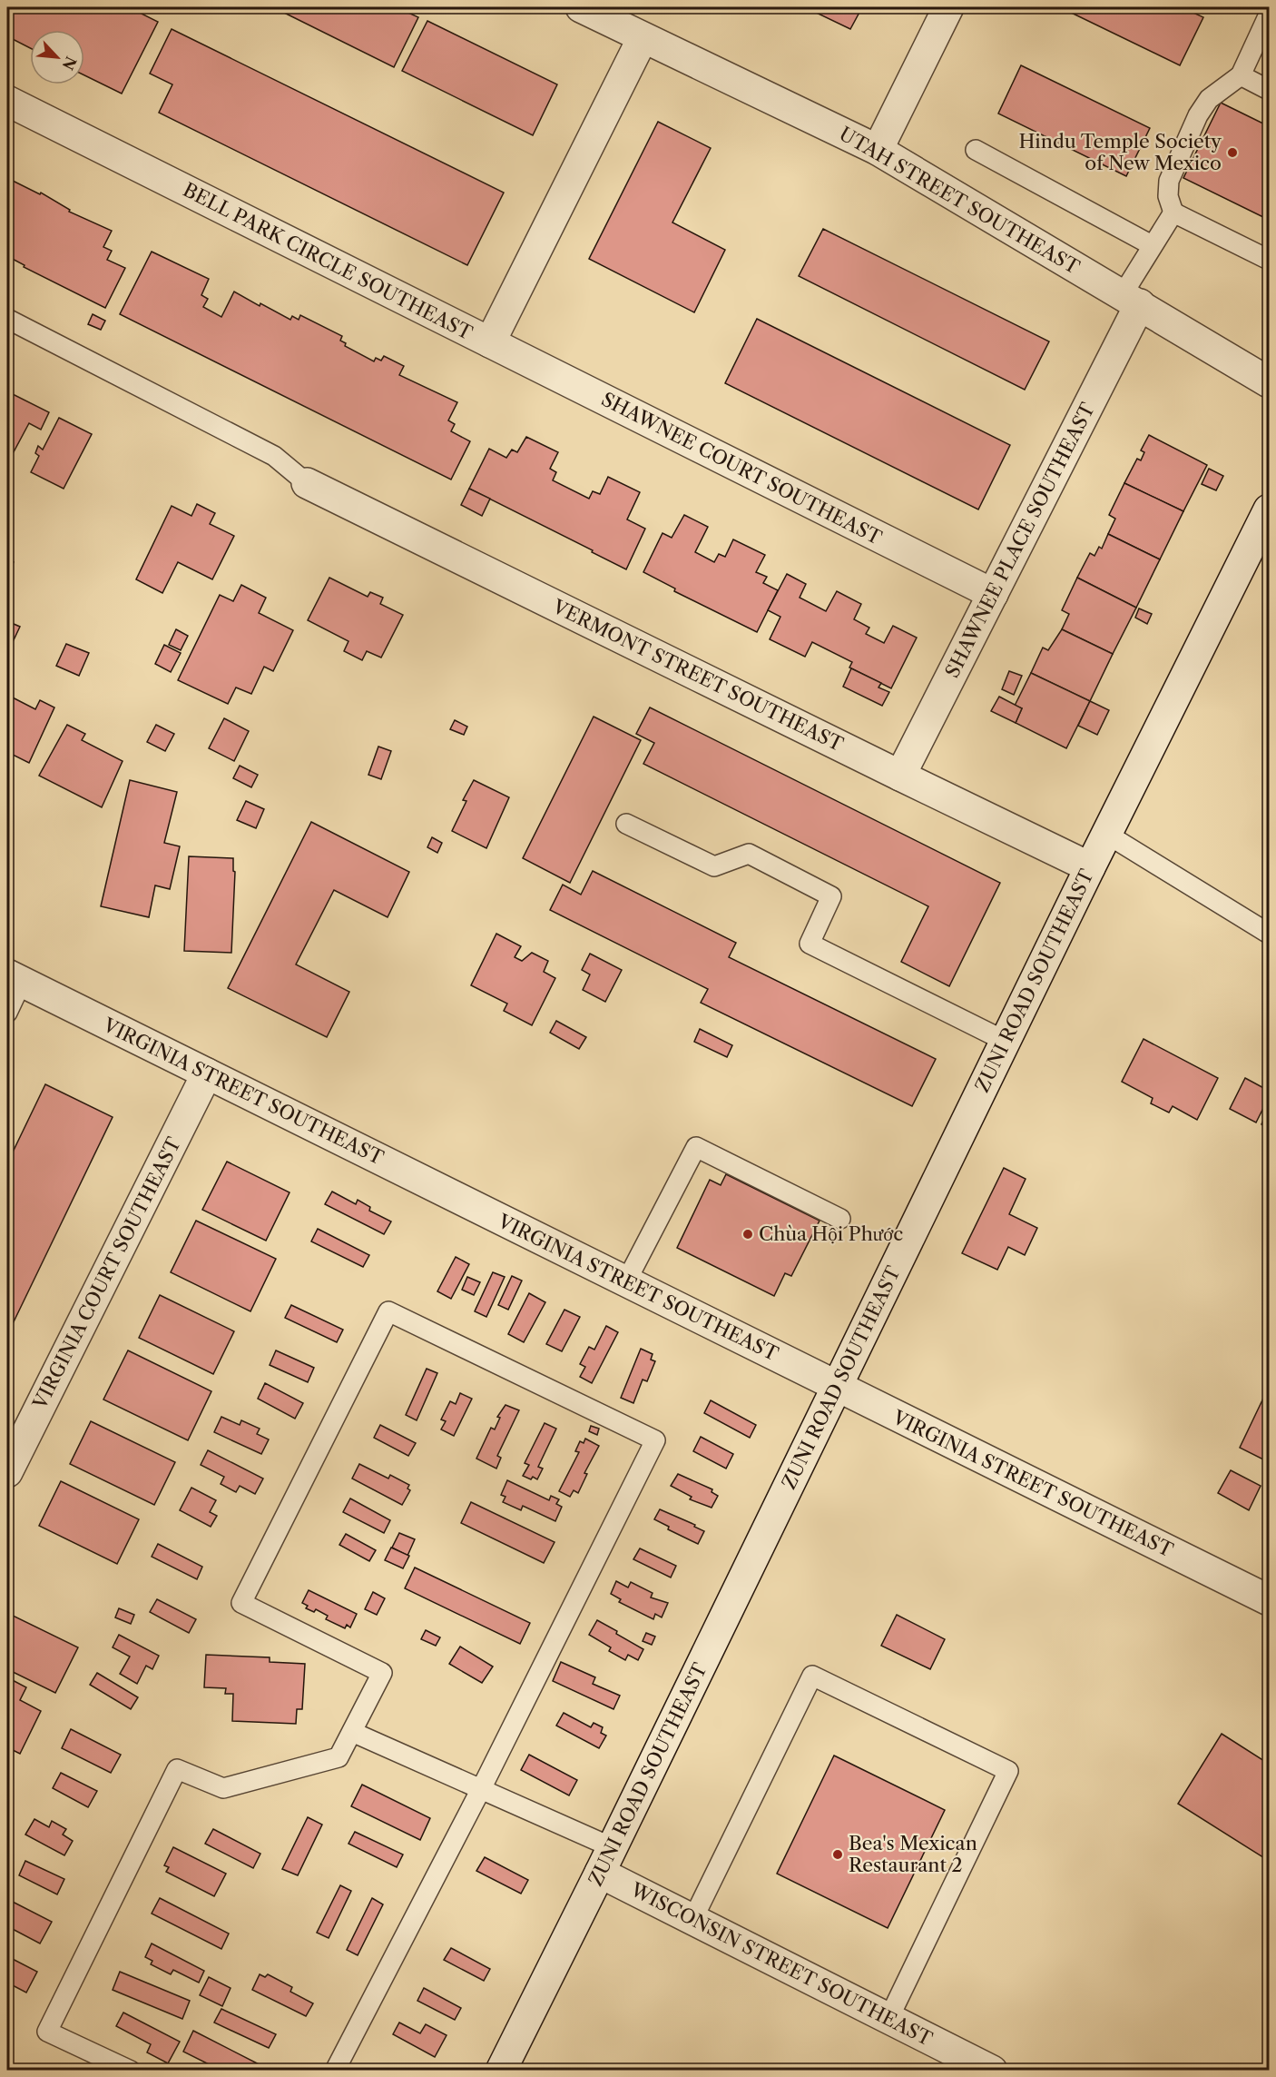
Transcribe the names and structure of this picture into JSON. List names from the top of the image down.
{
  "streets": {
    "street": [
      "UTAH STREET SOUTHEAST",
      "BELL PARK CIRCLE SOUTHEAST",
      "SHAWNEE COURT SOUTHEAST",
      "SHAWNEE PLACE SOUTHEAST",
      "VERMONT STREET SOUTHEAST",
      "ZUNI ROAD SOUTHEAST",
      "VIRGINIA STREET SOUTHEAST",
      "VIRGINIA COURT SOUTHEAST",
      "WISCONSIN STREET SOUTHEAST"
    ]
  },
  "crossings": [
    ["UTAH STREET SOUTHEAST", "BELL PARK CIRCLE SOUTHEAST"],
    ["UTAH STREET SOUTHEAST", "SHAWNEE PLACE SOUTHEAST"],
    ["BELL PARK CIRCLE SOUTHEAST", "SHAWNEE COURT SOUTHEAST"],
    ["SHAWNEE COURT SOUTHEAST", "SHAWNEE PLACE SOUTHEAST"],
    ["SHAWNEE PLACE SOUTHEAST", "VERMONT STREET SOUTHEAST"],
    ["VERMONT STREET SOUTHEAST", "ZUNI ROAD SOUTHEAST"],
    ["ZUNI ROAD SOUTHEAST", "VIRGINIA STREET SOUTHEAST"],
    ["ZUNI ROAD SOUTHEAST", "WISCONSIN STREET SOUTHEAST"],
    ["VIRGINIA STREET SOUTHEAST", "VIRGINIA COURT SOUTHEAST"]
  ],
  "places": ["Hindu Temple Society of New Mexico", "Chùa Hội Phước", "Bea's Mexican Restaurant 2"],
  "north": "bottom right"
}
